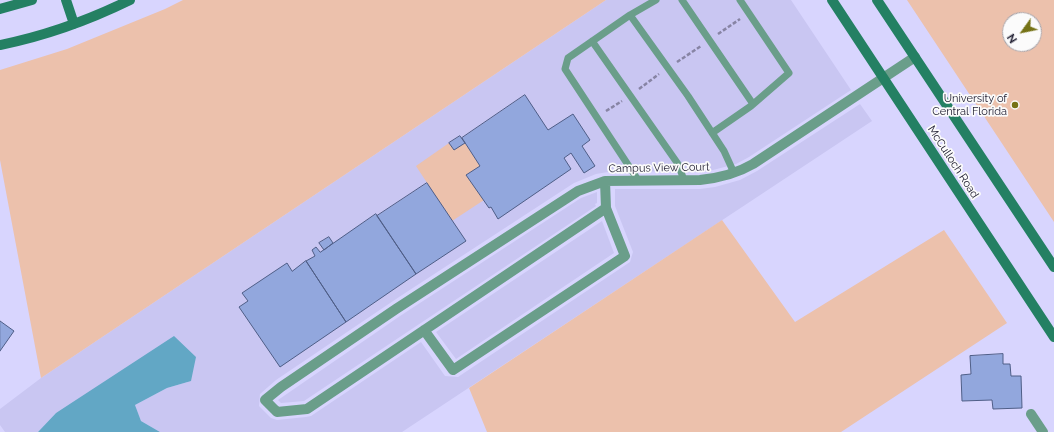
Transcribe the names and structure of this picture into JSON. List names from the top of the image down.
{
  "streets": {
    "main road": ["McCulloch Road"],
    "street": ["Campus View Court"]
  },
  "crossings": [
    ["McCulloch Road", "Campus View Court"]
  ],
  "places": ["University of Central Florida"],
  "north": "bottom left"
}
